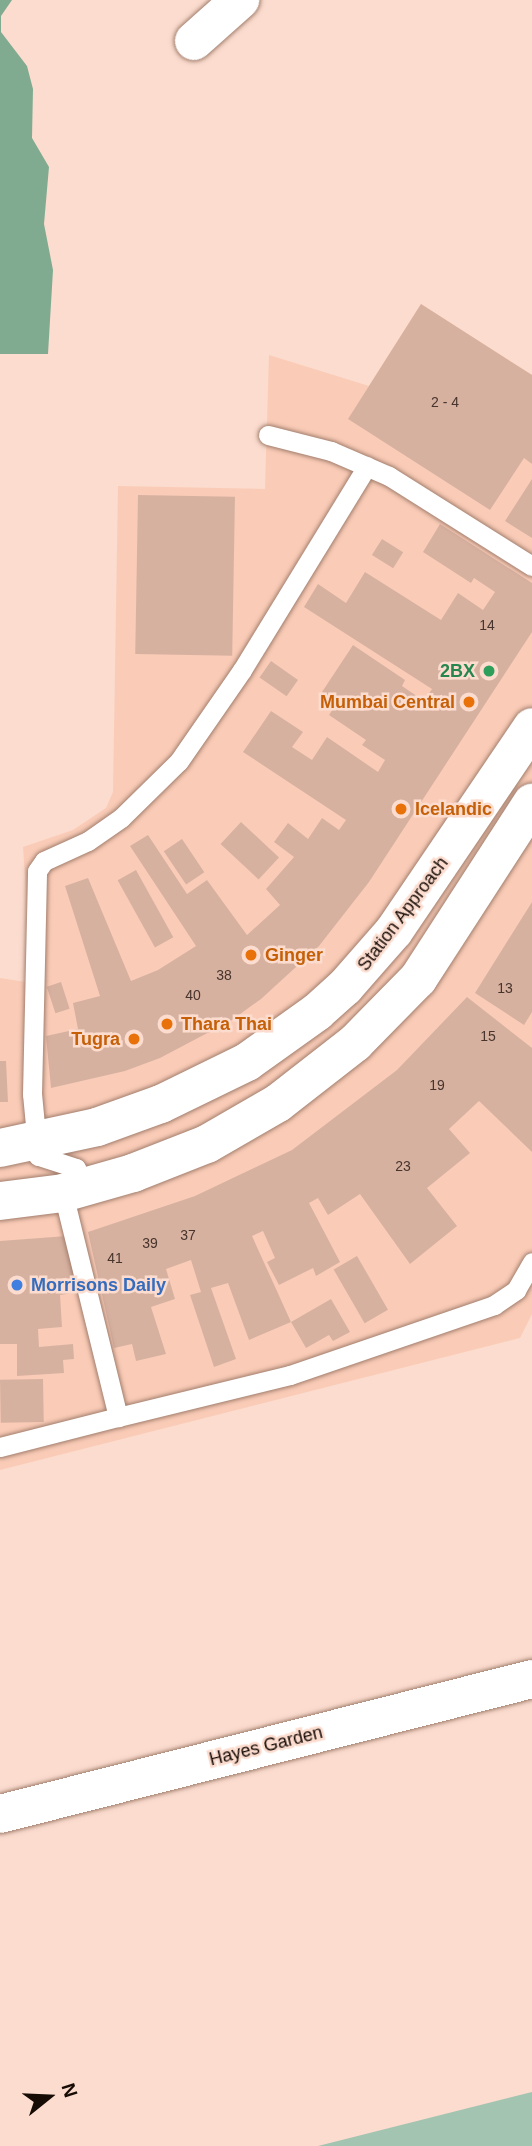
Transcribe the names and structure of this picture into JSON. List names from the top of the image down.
{
  "streets": {
    "street": ["Station Approach", "Hayes Garden"]
  },
  "places": [
    "2BX",
    "Mumbai Central",
    "Icelandic",
    "Ginger",
    "Thara Thai",
    "Tugra",
    "Morrisons Daily"
  ],
  "house_numbers": [
    "2 - 4",
    "14",
    "38",
    "13",
    "40",
    "15",
    "19",
    "23",
    "37",
    "39",
    "41"
  ],
  "north": "right"
}
